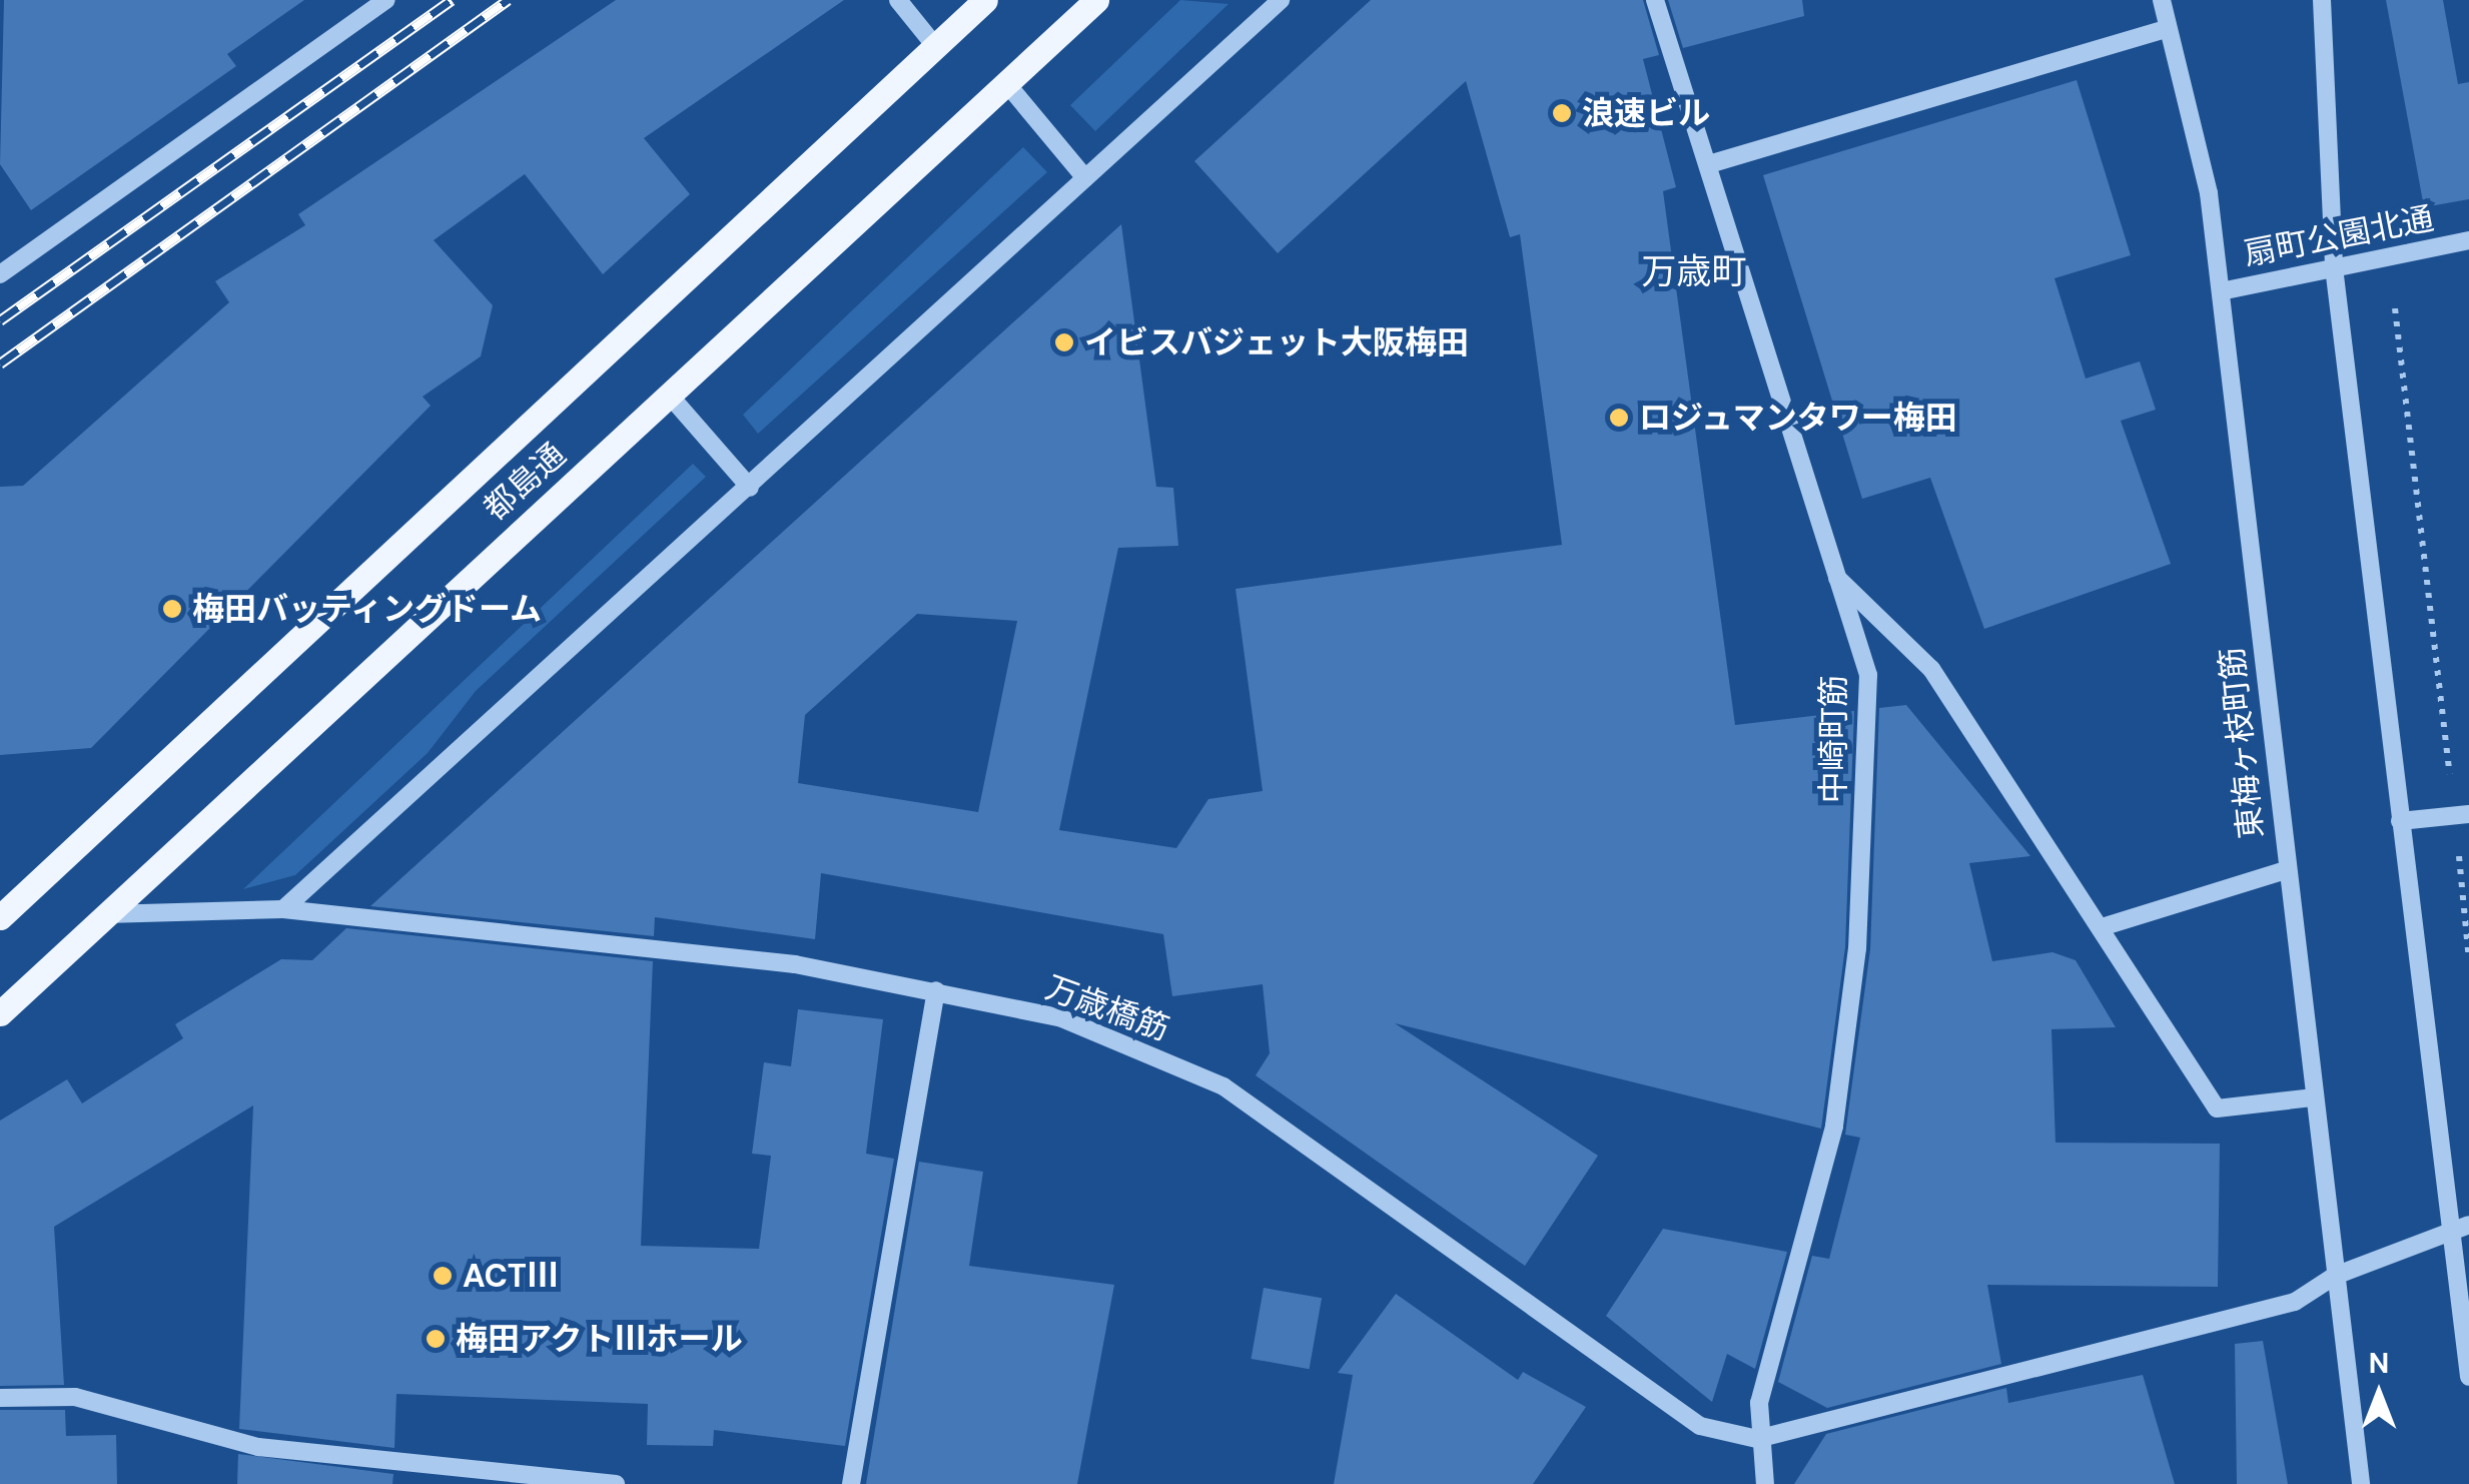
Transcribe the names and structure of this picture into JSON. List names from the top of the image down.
{
  "streets": {
    "main road": ["都島通"],
    "street": [
      "扇町公園北通",
      "中崎町筋",
      "東梅ヶ枝町筋",
      "万歳橋筋"
    ]
  },
  "crossings": [
    ["扇町公園北通", "東梅ヶ枝町筋"],
    ["都島通", "万歳橋筋"],
    ["中崎町筋", "万歳橋筋"]
  ],
  "districts": ["万歳町"],
  "places": [
    "浪速ビル",
    "イビスバジェット大阪梅田",
    "ロジュマンタワー梅田",
    "梅田バッティングドーム",
    "ACTⅢ",
    "梅田アクトⅢホール"
  ],
  "north": "top"
}
